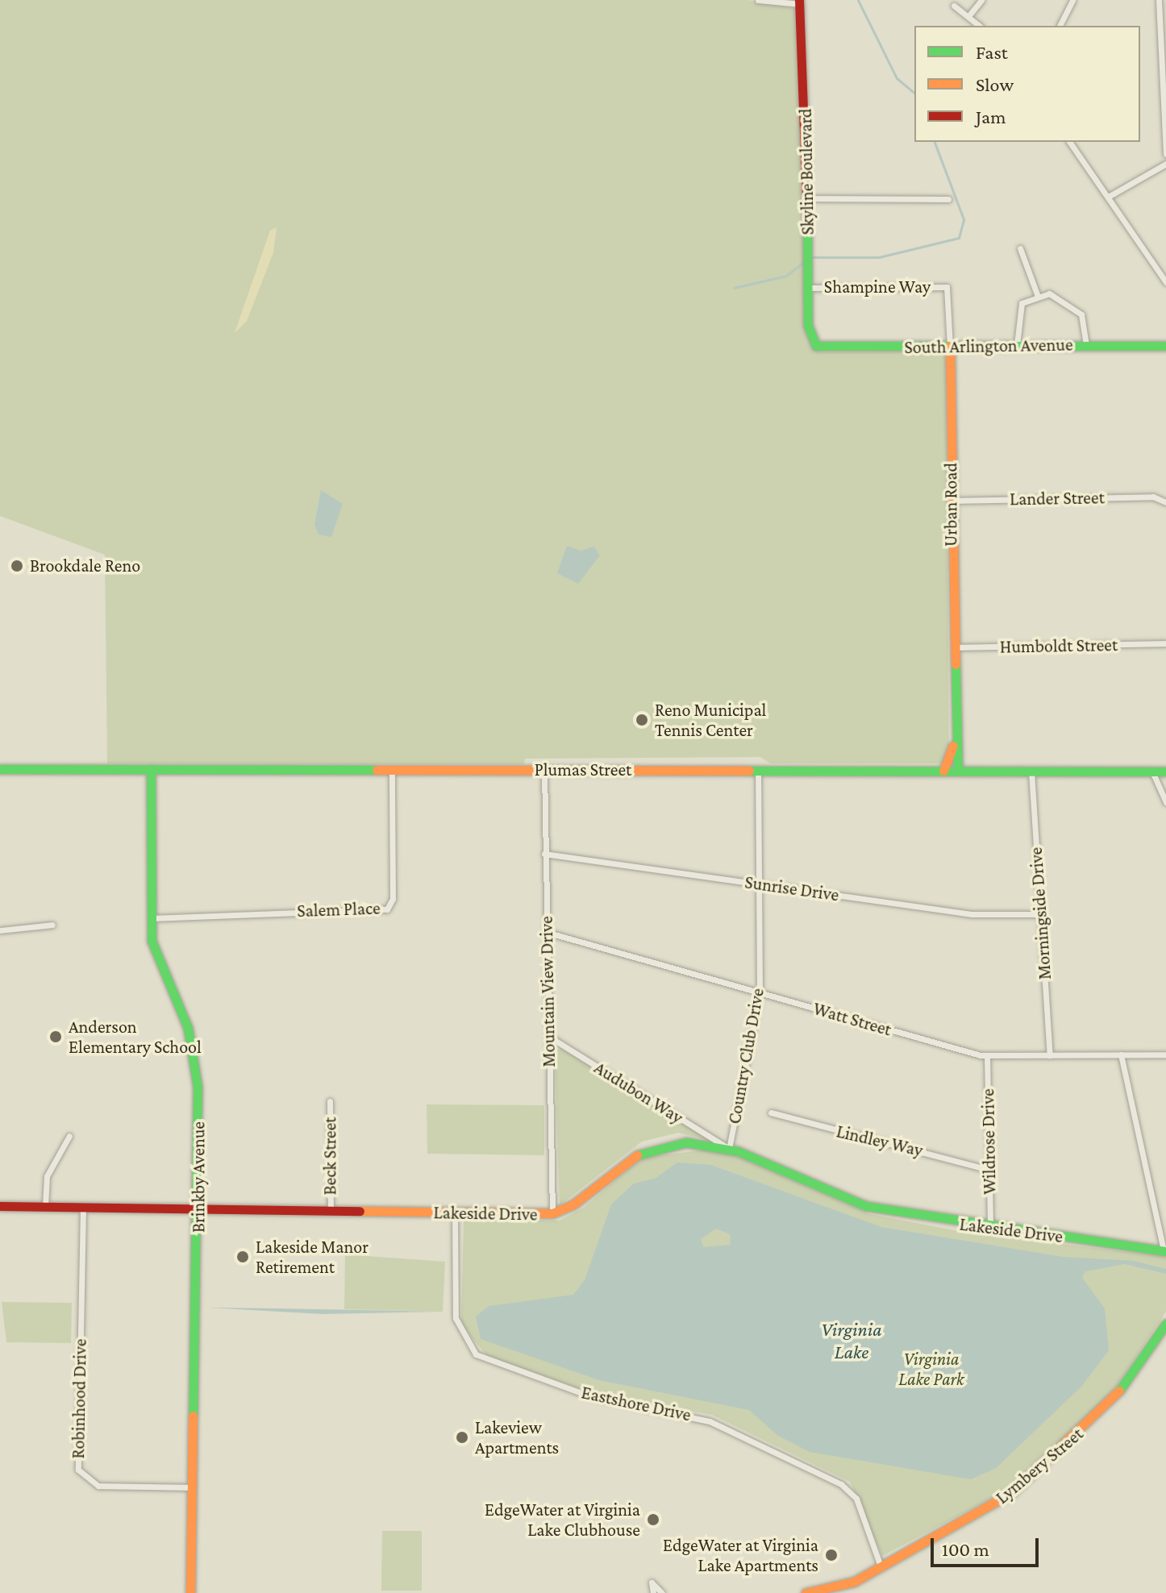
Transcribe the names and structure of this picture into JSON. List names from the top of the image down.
{
  "streets": {
    "street": [
      "Skyline Boulevard",
      "Shampine Way",
      "South Arlington Avenue",
      "Lander Street",
      "Urban Road",
      "Humboldt Street",
      "Plumas Street",
      "Sunrise Drive",
      "Salem Place",
      "Morningside Drive",
      "Mountain View Drive",
      "Watt Street",
      "Country Club Drive",
      "Audubon Way",
      "Lindley Way",
      "Wildrose Drive",
      "Beck Street",
      "Brinkby Avenue",
      "Lakeside Drive",
      "Robinhood Drive",
      "Eastshore Drive",
      "Lymbery Street"
    ]
  },
  "crossings": [
    ["Skyline Boulevard", "Shampine Way"],
    ["Skyline Boulevard", "South Arlington Avenue"],
    ["Shampine Way", "Urban Road"],
    ["South Arlington Avenue", "Urban Road"],
    ["Lander Street", "Urban Road"],
    ["Urban Road", "Humboldt Street"],
    ["Urban Road", "Plumas Street"],
    ["Plumas Street", "Salem Place"],
    ["Plumas Street", "Morningside Drive"],
    ["Plumas Street", "Mountain View Drive"],
    ["Plumas Street", "Country Club Drive"],
    ["Plumas Street", "Brinkby Avenue"],
    ["Sunrise Drive", "Morningside Drive"],
    ["Sunrise Drive", "Mountain View Drive"],
    ["Sunrise Drive", "Country Club Drive"],
    ["Salem Place", "Brinkby Avenue"],
    ["Morningside Drive", "Watt Street"],
    ["Mountain View Drive", "Watt Street"],
    ["Mountain View Drive", "Audubon Way"],
    ["Mountain View Drive", "Lakeside Drive"],
    ["Watt Street", "Country Club Drive"],
    ["Watt Street", "Wildrose Drive"],
    ["Country Club Drive", "Audubon Way"],
    ["Country Club Drive", "Lakeside Drive"],
    ["Audubon Way", "Lakeside Drive"],
    ["Lindley Way", "Wildrose Drive"],
    ["Wildrose Drive", "Lakeside Drive"],
    ["Beck Street", "Lakeside Drive"],
    ["Brinkby Avenue", "Lakeside Drive"],
    ["Brinkby Avenue", "Robinhood Drive"],
    ["Lakeside Drive", "Robinhood Drive"],
    ["Lakeside Drive", "Eastshore Drive"],
    ["Eastshore Drive", "Lymbery Street"]
  ],
  "water": ["Virginia Lake"],
  "parks": ["Virginia Lake Park"],
  "places": [
    "Brookdale Reno",
    "Reno Municipal Tennis Center",
    "Anderson Elementary School",
    "Lakeside Manor Retirement",
    "Lakeview Apartments",
    "EdgeWater at Virginia Lake Clubhouse",
    "EdgeWater at Virginia Lake Apartments"
  ],
  "legend": ["Fast", "Slow", "Jam"],
  "scale_bar": "100 m"
}
